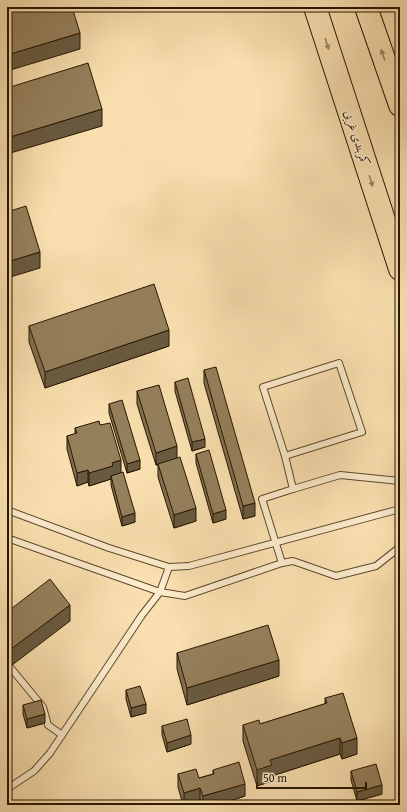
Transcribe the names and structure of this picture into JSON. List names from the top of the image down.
{
  "streets": {
    "highway": ["کمربندی غربی"]
  },
  "scale_bar": "50 m"
}
